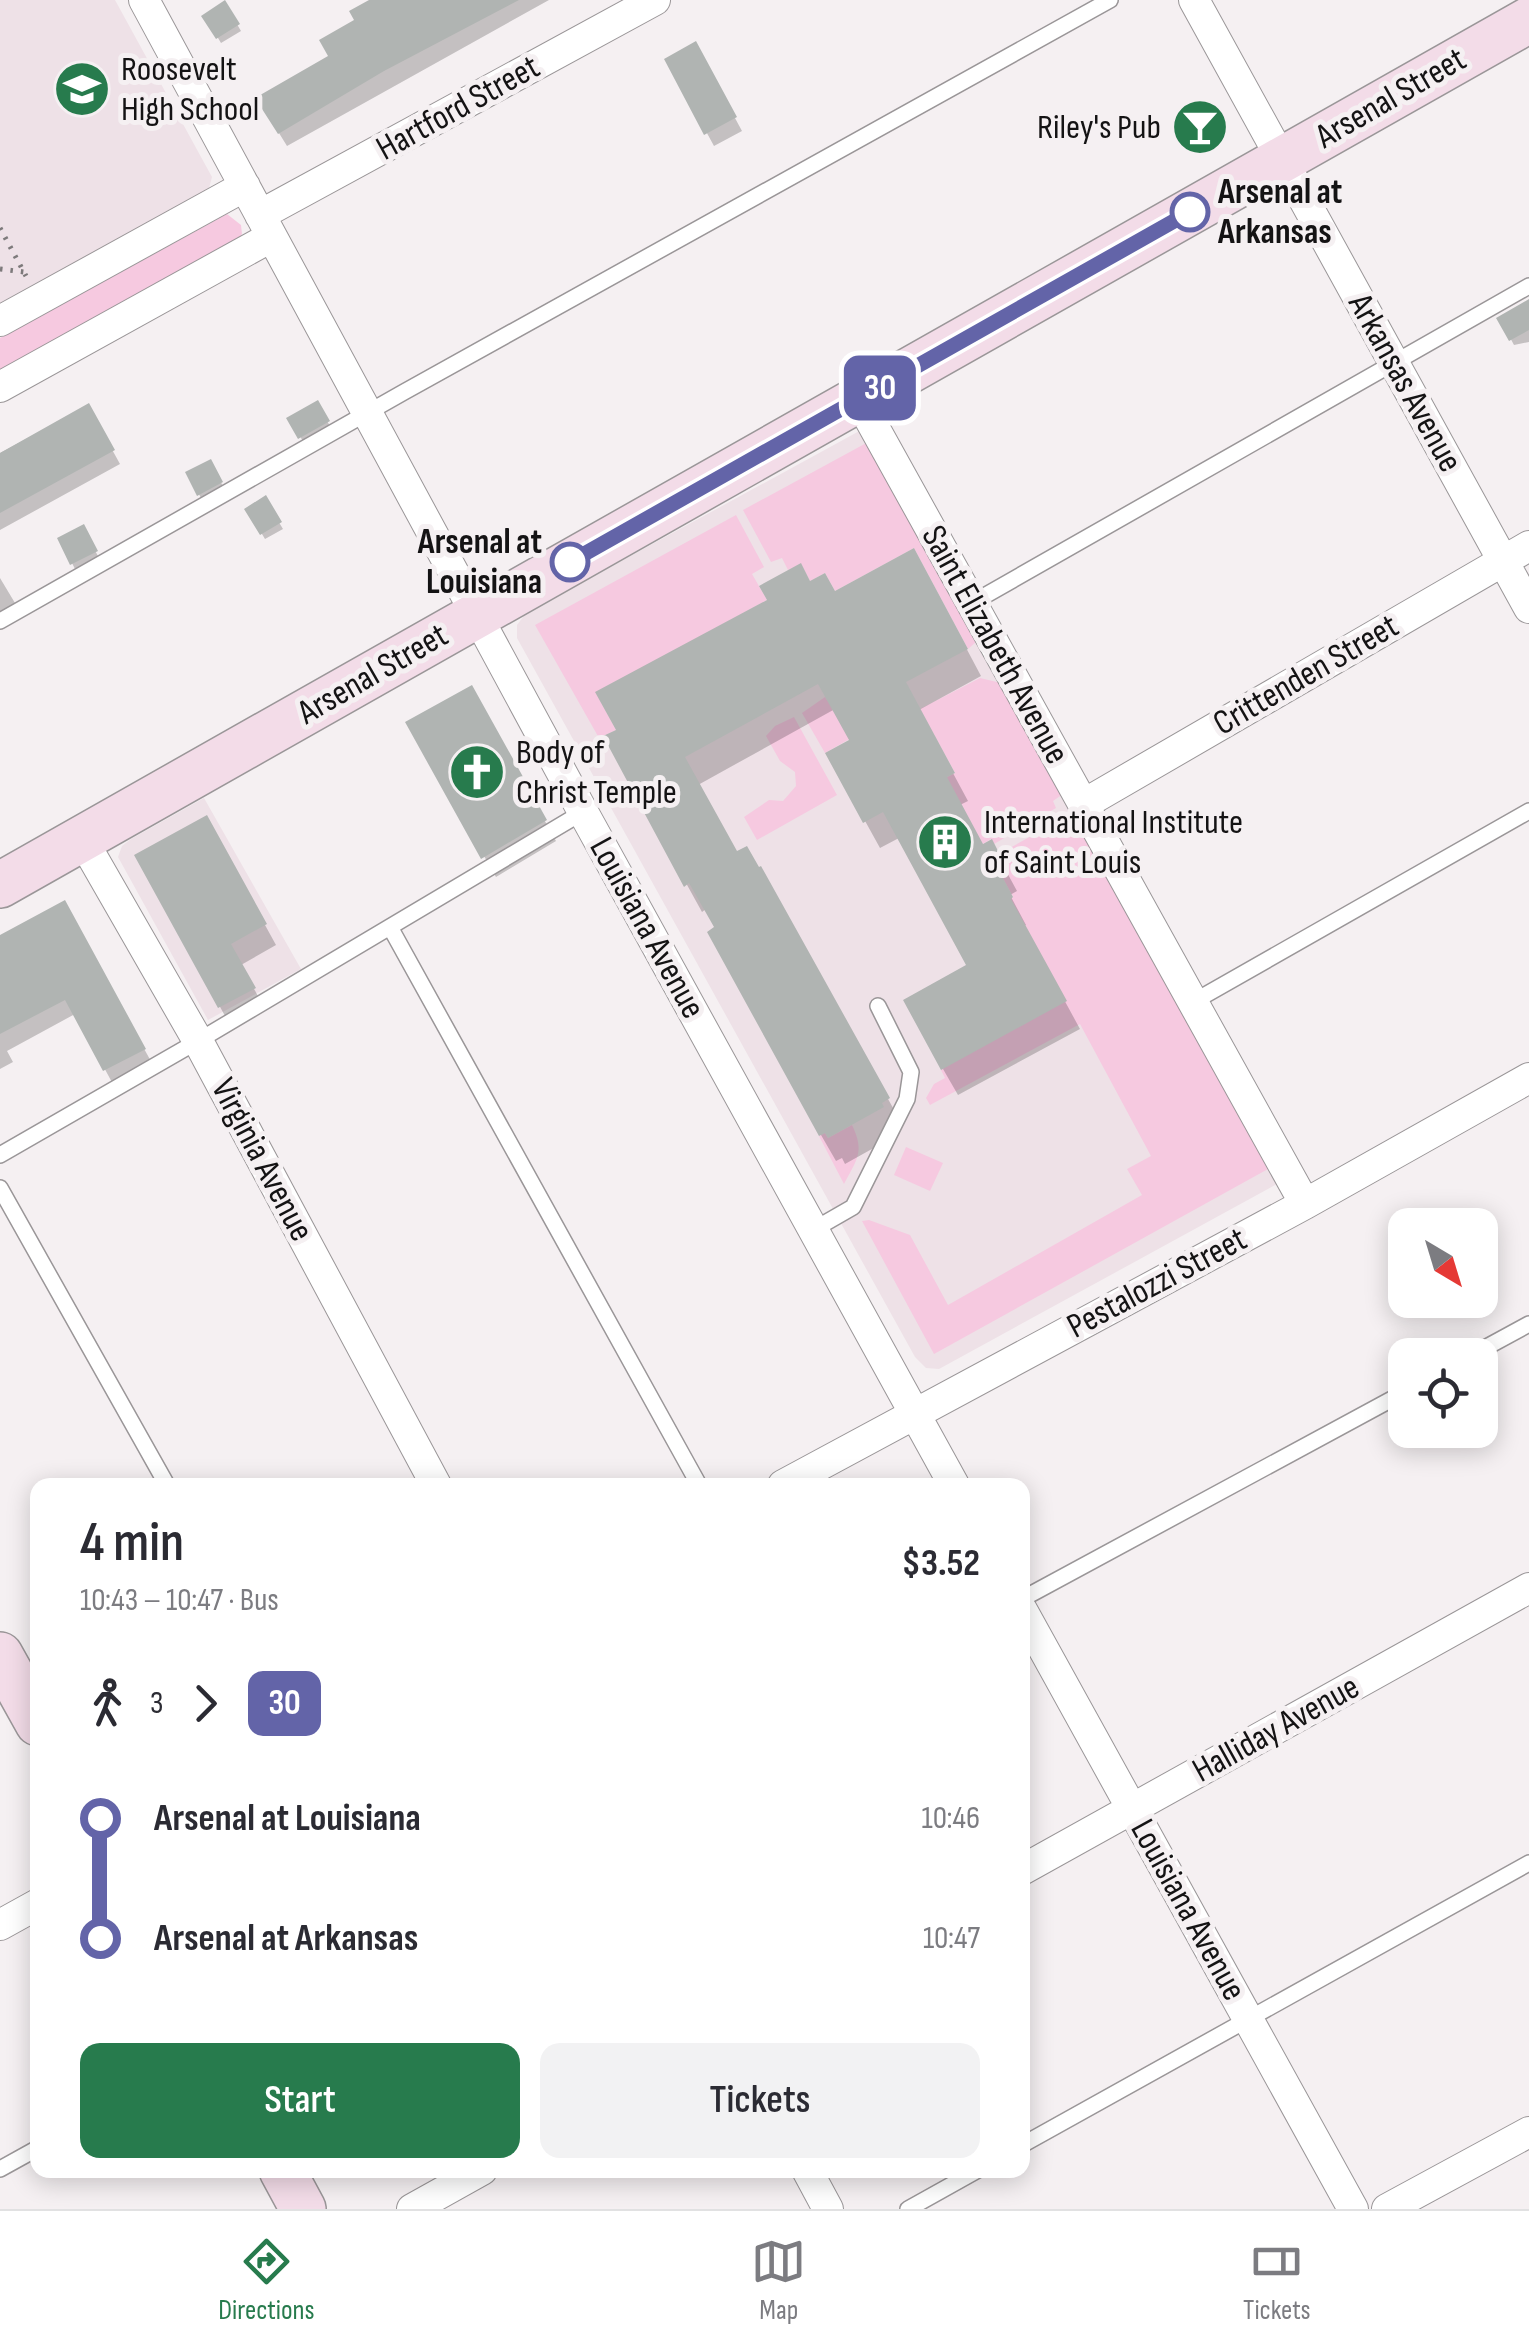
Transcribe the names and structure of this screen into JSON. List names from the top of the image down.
{
  "streets": {
    "main road": ["Arsenal Street"],
    "street": [
      "Hartford Street",
      "Arkansas Avenue",
      "Saint Elizabeth Avenue",
      "Crittenden Street",
      "Louisiana Avenue",
      "Virginia Avenue",
      "Pestalozzi Street",
      "Halliday Avenue"
    ]
  },
  "crossings": [
    ["Arsenal Street", "Arkansas Avenue"],
    ["Arsenal Street", "Saint Elizabeth Avenue"],
    ["Arsenal Street", "Louisiana Avenue"],
    ["Arsenal Street", "Virginia Avenue"],
    ["Hartford Street", "Louisiana Avenue"],
    ["Arkansas Avenue", "Crittenden Street"],
    ["Saint Elizabeth Avenue", "Crittenden Street"],
    ["Saint Elizabeth Avenue", "Pestalozzi Street"],
    ["Louisiana Avenue", "Pestalozzi Street"],
    ["Louisiana Avenue", "Halliday Avenue"]
  ],
  "places": {
    "school or university": ["Roosevelt High School"],
    "bar": ["Riley's Pub"],
    "other": ["Arsenal at Arkansas", "Arsenal at Louisiana"],
    "church": ["Body of Christ Temple"],
    "building": ["International Institute of Saint Louis"]
  },
  "lines": ["bus line 30"],
  "north": "bottom right",
  "page": {
    "on_map": "30",
    "heading": ["4 min", "10:43 – 10:47 · Bus", "$3.52"],
    "legs": ["3", "30"],
    "list": [
      {
        "name": "Arsenal at Louisiana",
        "value": "10:46"
      },
      {
        "name": "Arsenal at Arkansas",
        "value": "10:47"
      }
    ],
    "buttons": ["Start", "Tickets"],
    "tabs": ["Directions", "Map", "Tickets"]
  }
}
